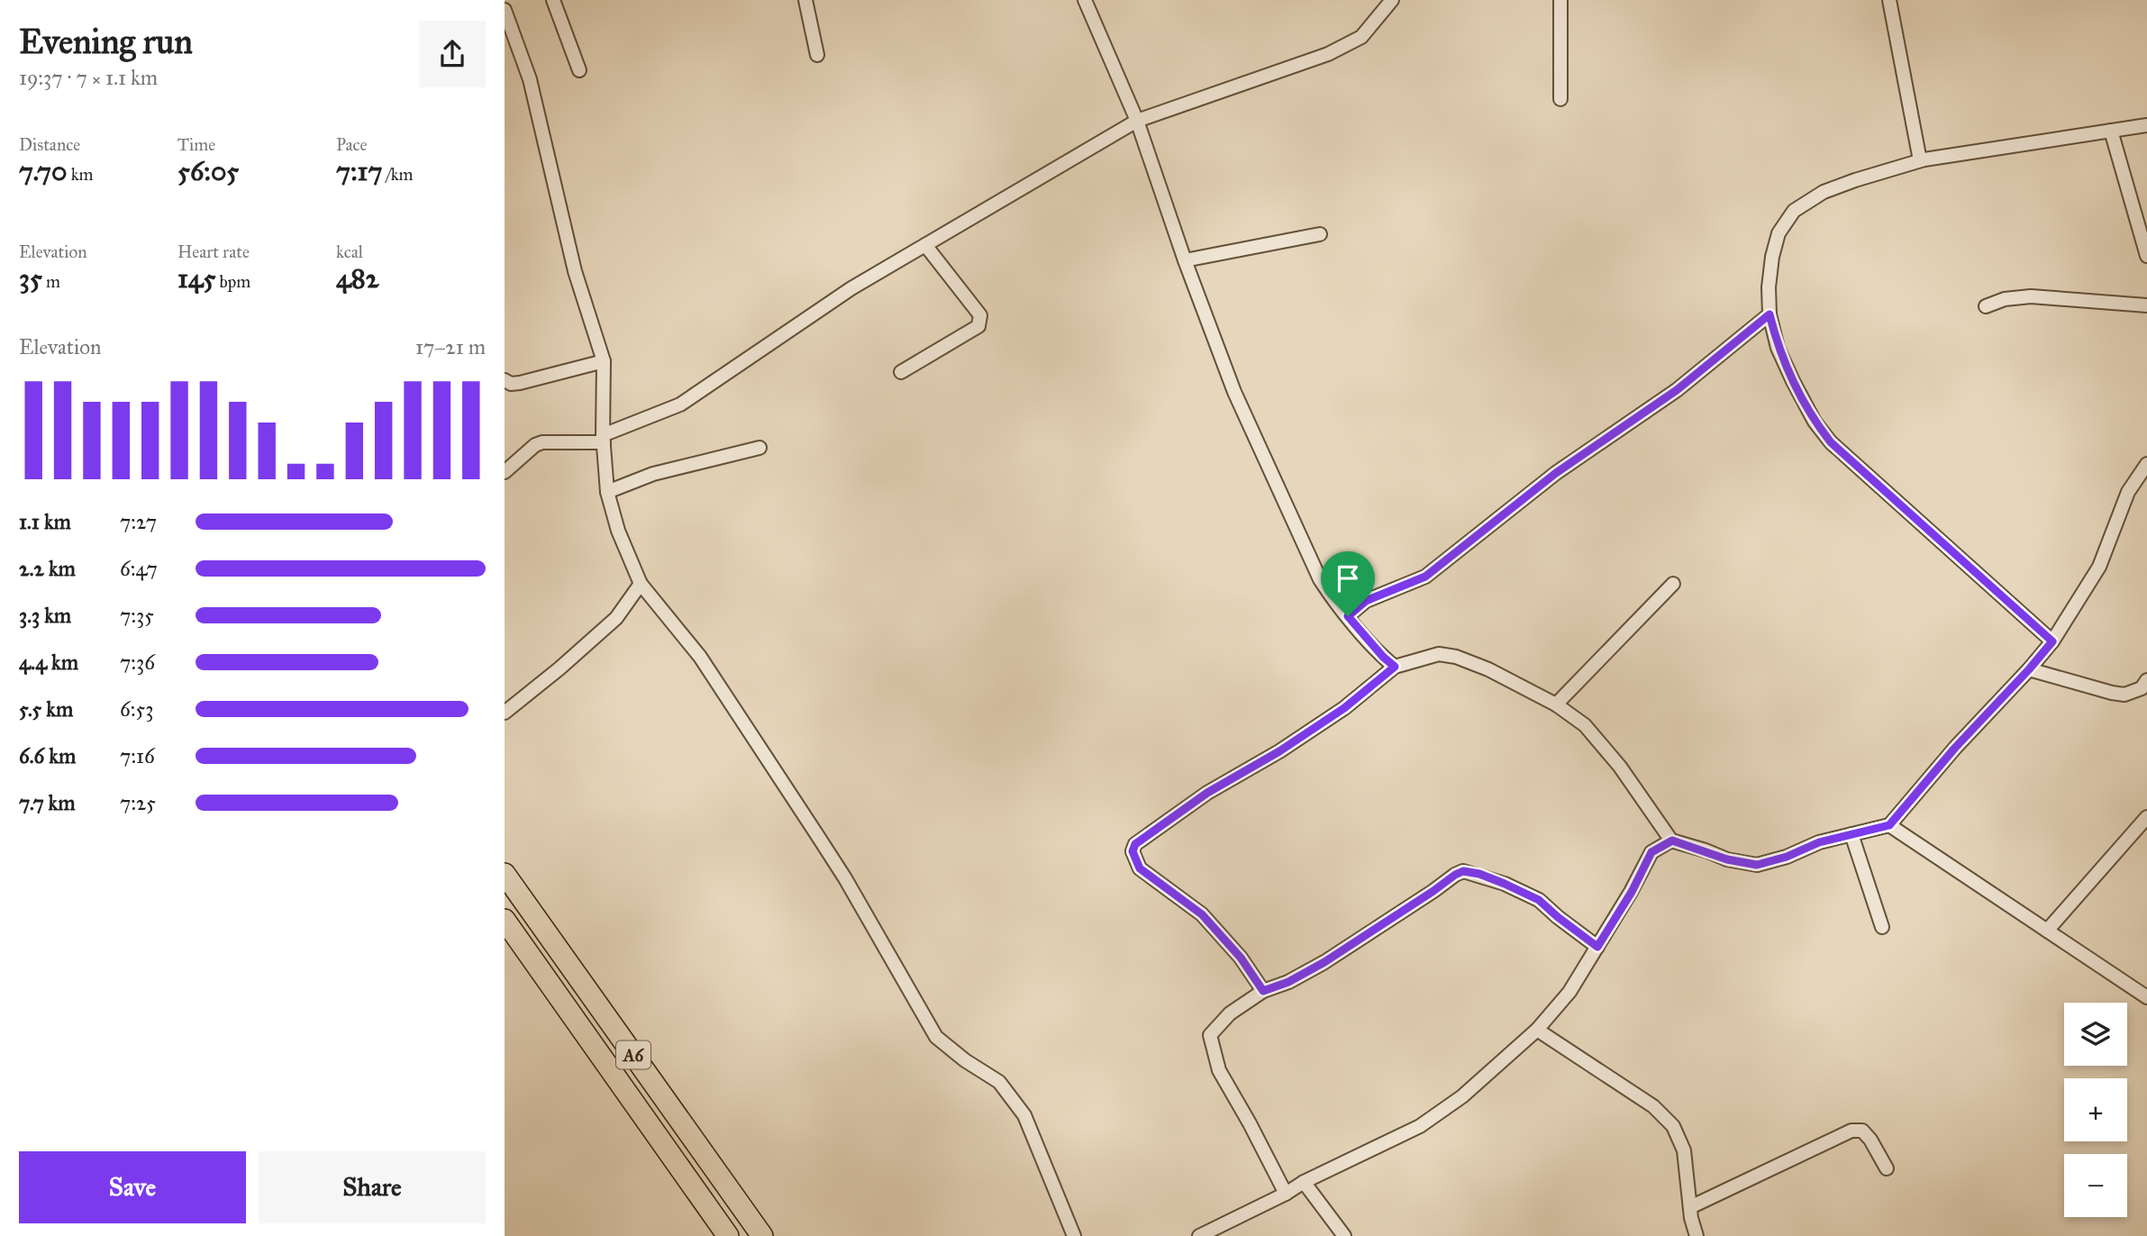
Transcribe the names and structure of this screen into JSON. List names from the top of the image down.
{
  "streets": {
    "highway": ["A6"]
  },
  "page": {
    "heading": ["Evening run", "19:37 · 7 × 1.1 km"],
    "stats": [
      ["Distance", "7.70 km"],
      ["Time", "56:05"],
      ["Pace", "7:17 /km"],
      ["Elevation", "35 m"],
      ["Heart rate", "145 bpm"],
      ["kcal", "482"]
    ],
    "chart": ["Elevation", "17–21 m"],
    "list": [
      {
        "name": "1.1 km",
        "note": "7:27"
      },
      {
        "name": "2.2 km",
        "note": "6:47"
      },
      {
        "name": "3.3 km",
        "note": "7:35"
      },
      {
        "name": "4.4 km",
        "note": "7:36"
      },
      {
        "name": "5.5 km",
        "note": "6:53"
      },
      {
        "name": "6.6 km",
        "note": "7:16"
      },
      {
        "name": "7.7 km",
        "note": "7:25"
      }
    ],
    "map_buttons": ["+", "−"],
    "buttons": ["Save", "Share"]
  }
}
